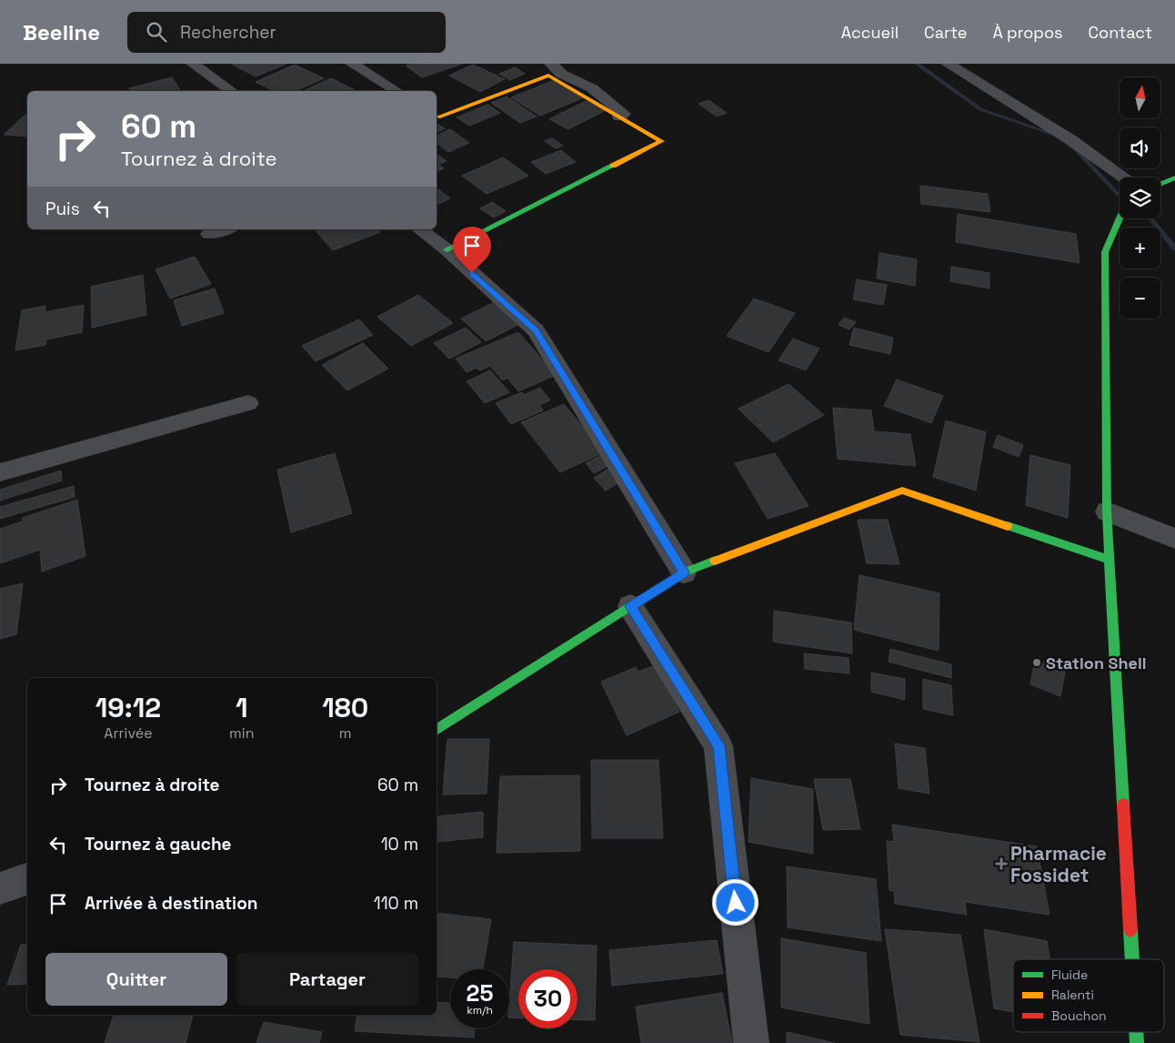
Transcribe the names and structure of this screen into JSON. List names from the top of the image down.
{
  "places": {
    "other": ["Station Shell"],
    "health": ["Pharmacie Fossidet"]
  },
  "legend": ["Fluide", "Ralenti", "Bouchon"],
  "north": "top",
  "page": {
    "header": "Beeline",
    "search": "Rechercher",
    "nav": [
      "Accueil",
      "Carte",
      "À propos",
      "Contact"
    ],
    "map_buttons": ["+", "−"],
    "turn": ["60 m", "Tournez à droite"],
    "then": "Puis",
    "eta": [
      "19:12",
      "Arrivée",
      "1",
      "min",
      "180",
      "m"
    ],
    "list": [
      {
        "name": "Tournez à droite",
        "value": "60 m"
      },
      {
        "name": "Tournez à gauche",
        "value": "10 m"
      },
      {
        "name": "Arrivée à destination",
        "value": "110 m"
      }
    ],
    "buttons": ["Quitter", "Partager"],
    "speed": "25 km/h",
    "limit": "30"
  }
}
